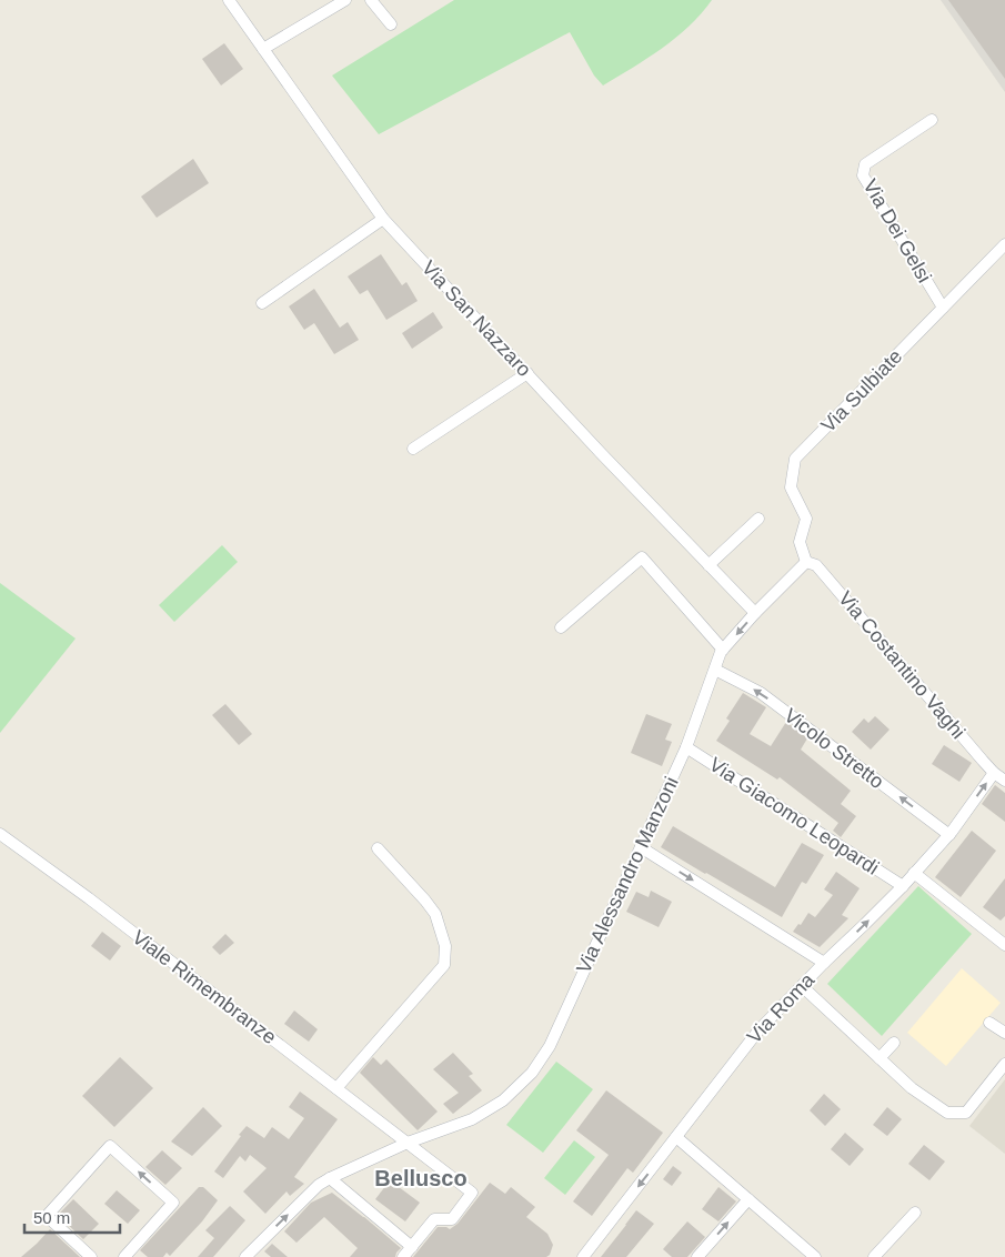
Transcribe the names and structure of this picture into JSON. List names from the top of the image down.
{
  "streets": {
    "street": [
      "Via Dei Gelsi",
      "Via San Nazzaro",
      "Via Sulbiate",
      "Via Costantino Vaghi",
      "Vicolo Stretto",
      "Via Giacomo Leopardi",
      "Via Alessandro Manzoni",
      "Viale Rimembranze",
      "Via Roma"
    ]
  },
  "crossings": [
    ["Via Dei Gelsi", "Via Sulbiate"],
    ["Via San Nazzaro", "Via Alessandro Manzoni"],
    ["Via Sulbiate", "Via Costantino Vaghi"],
    ["Via Sulbiate", "Via Alessandro Manzoni"],
    ["Via Costantino Vaghi", "Via Alessandro Manzoni"],
    ["Via Costantino Vaghi", "Via Roma"],
    ["Vicolo Stretto", "Via Alessandro Manzoni"],
    ["Vicolo Stretto", "Via Roma"],
    ["Via Giacomo Leopardi", "Via Alessandro Manzoni"],
    ["Via Giacomo Leopardi", "Via Roma"],
    ["Via Alessandro Manzoni", "Viale Rimembranze"]
  ],
  "one_way": ["Vicolo Stretto"],
  "districts": ["Bellusco"],
  "scale_bar": "50 m"
}
